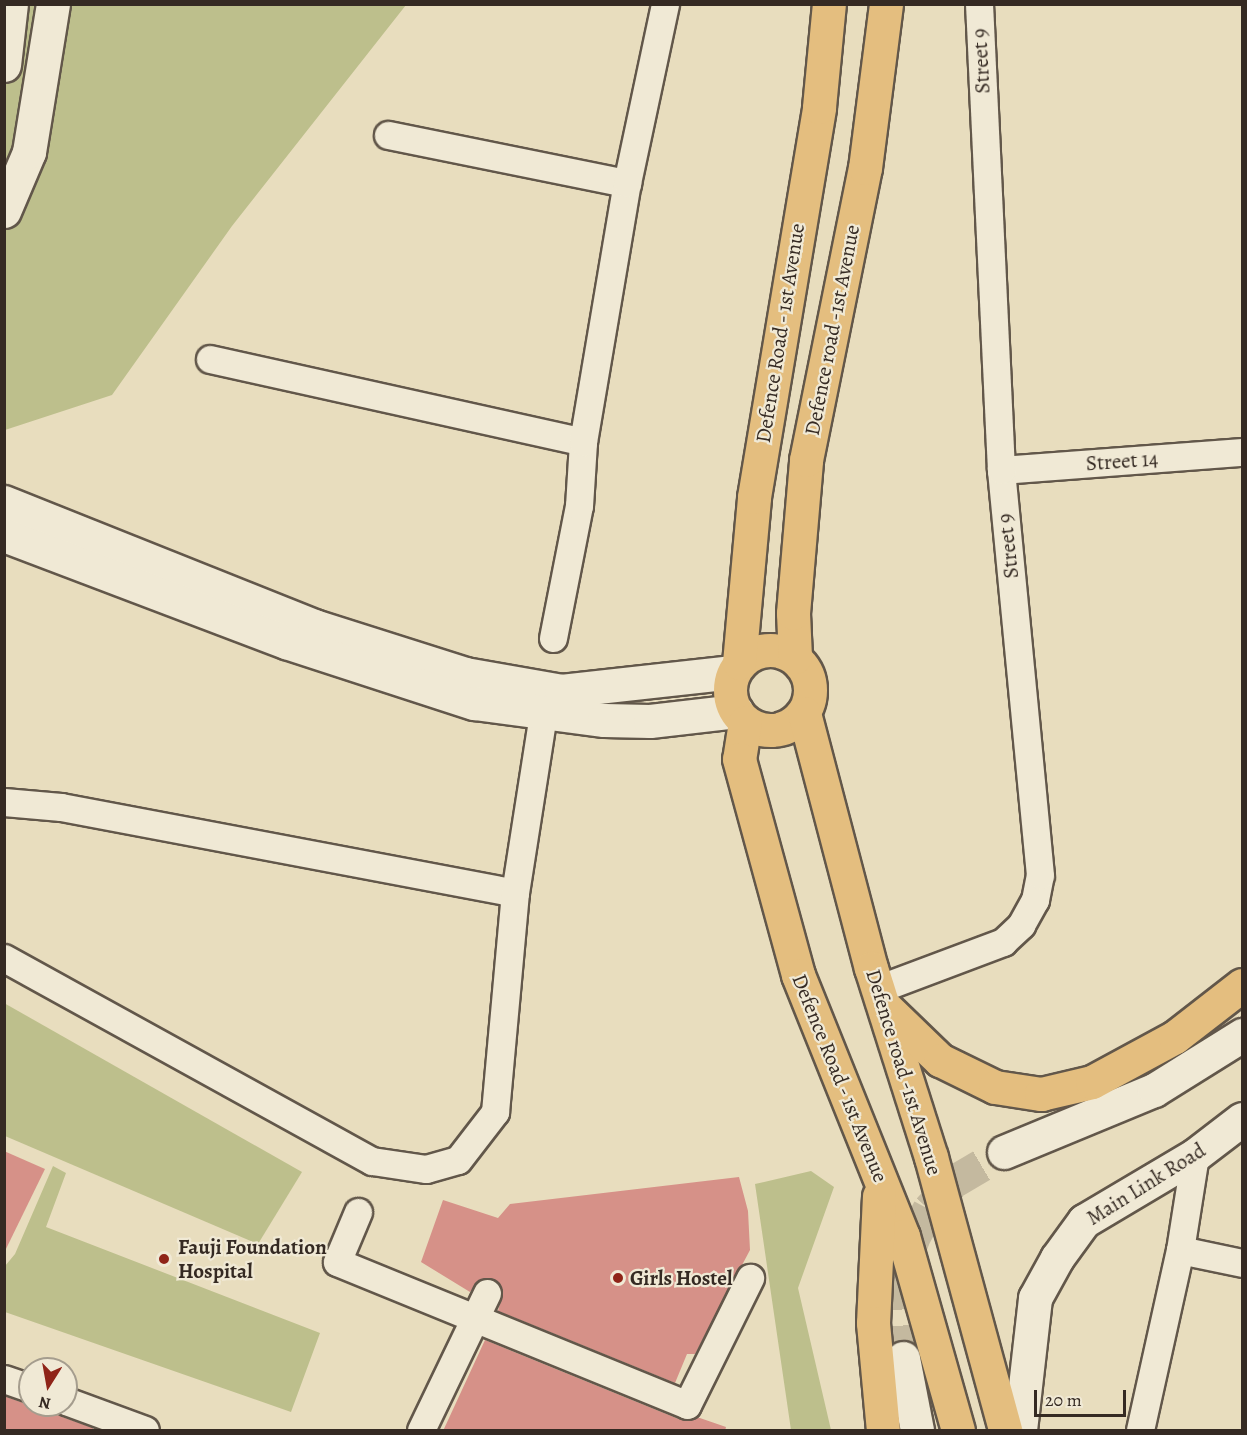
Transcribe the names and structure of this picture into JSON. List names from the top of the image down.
{
  "streets": {
    "main road": ["Defence road -1st Avenue", "Defence Road - 1st Avenue", "Main Link Road"],
    "street": ["Street 9", "Street 14"]
  },
  "crossings": [
    ["Street 9", "Defence road -1st Avenue"],
    ["Street 9", "Street 14"],
    ["Defence road -1st Avenue", "Defence Road - 1st Avenue"]
  ],
  "places": ["Fauji Foundation Hospital", "Girls Hostel"],
  "scale_bar": "20 m",
  "north": "bottom"
}
